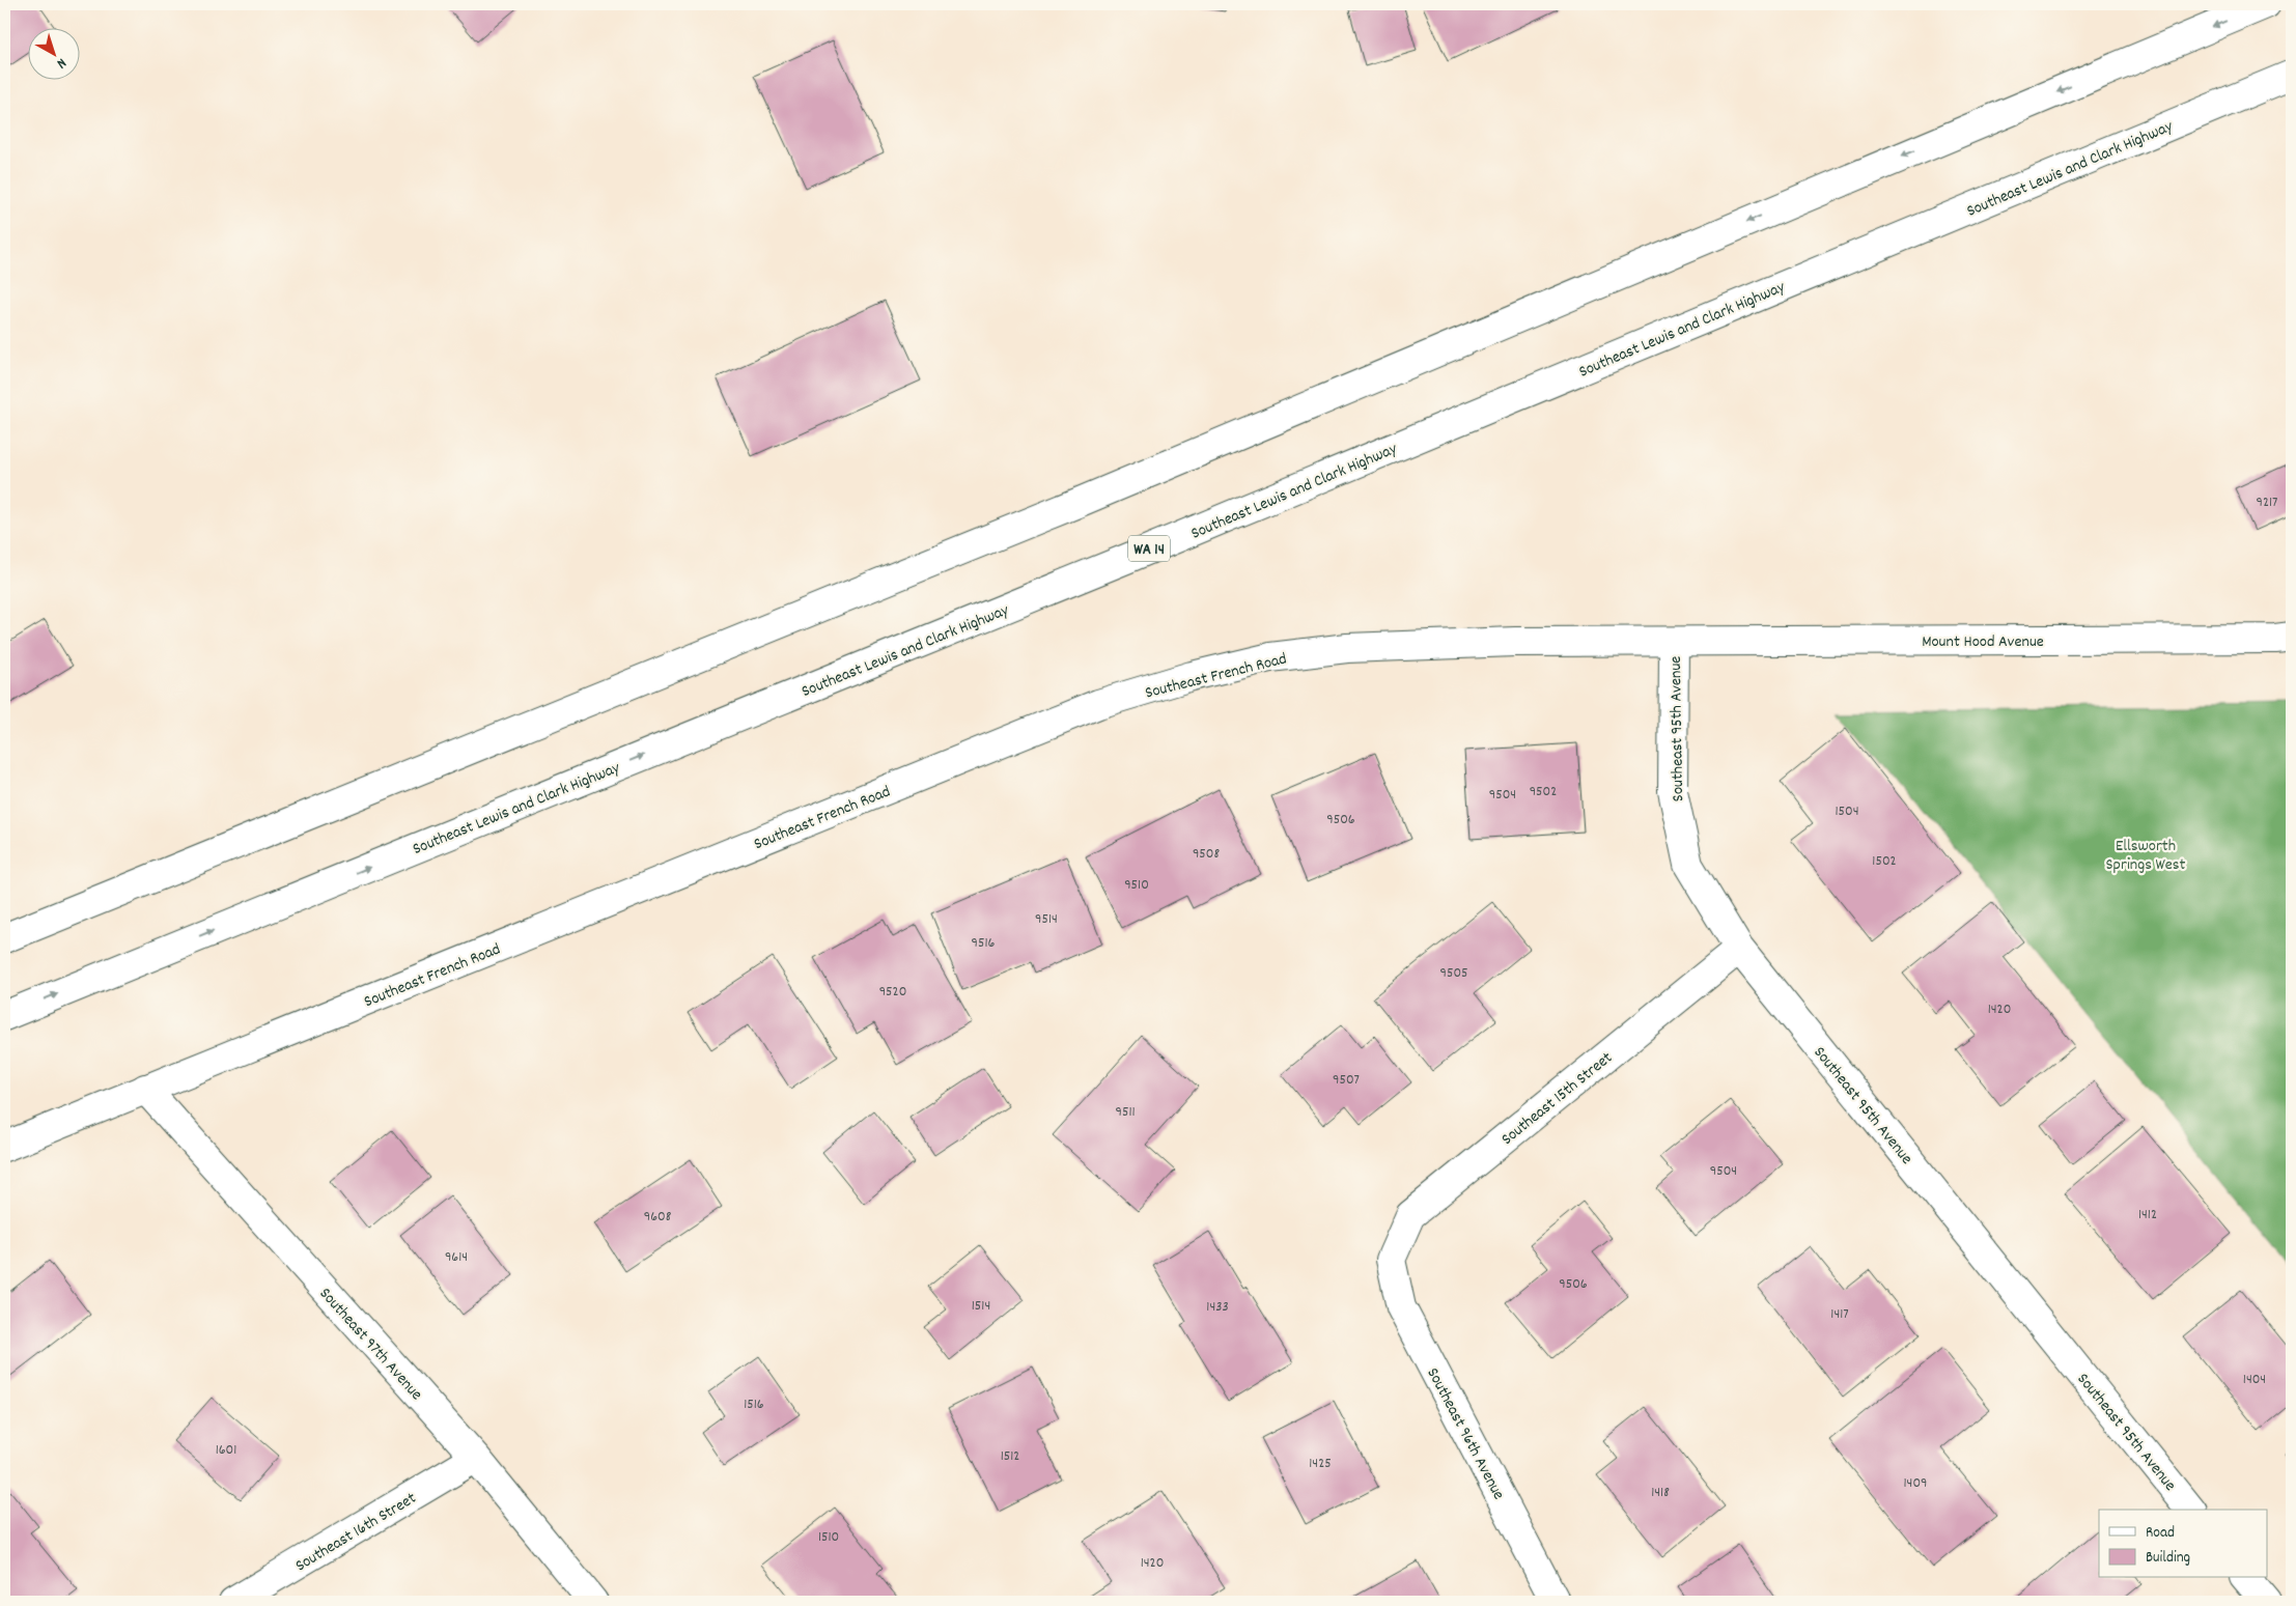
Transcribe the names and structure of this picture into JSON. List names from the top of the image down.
{
  "streets": {
    "main road": [
      "Southeast Lewis and Clark Highway",
      "WA 14",
      "Mount Hood Avenue",
      "Southeast French Road",
      "Southeast 95th Avenue",
      "Southeast 15th Street",
      "Southeast 97th Avenue",
      "Southeast 96th Avenue",
      "Southeast 16th Street"
    ]
  },
  "crossings": [
    ["Mount Hood Avenue", "Southeast French Road"],
    ["Mount Hood Avenue", "Southeast 95th Avenue"],
    ["Southeast French Road", "Southeast 95th Avenue"],
    ["Southeast French Road", "Southeast 97th Avenue"],
    ["Southeast 95th Avenue", "Southeast 15th Street"],
    ["Southeast 15th Street", "Southeast 96th Avenue"],
    ["Southeast 97th Avenue", "Southeast 16th Street"]
  ],
  "parks": ["Ellsworth Springs West"],
  "house_numbers": [
    "9217",
    "9502",
    "9504",
    "1504",
    "9506",
    "9508",
    "1502",
    "9510",
    "9514",
    "9516",
    "9505",
    "9520",
    "1420",
    "9507",
    "9511",
    "9504",
    "1412",
    "9608",
    "9614",
    "9506",
    "1514",
    "1433",
    "1417",
    "1404",
    "1516",
    "1601",
    "1512",
    "1425",
    "1409",
    "1418",
    "1510",
    "1420"
  ],
  "legend": ["Road", "Building"],
  "north": "bottom right"
}
